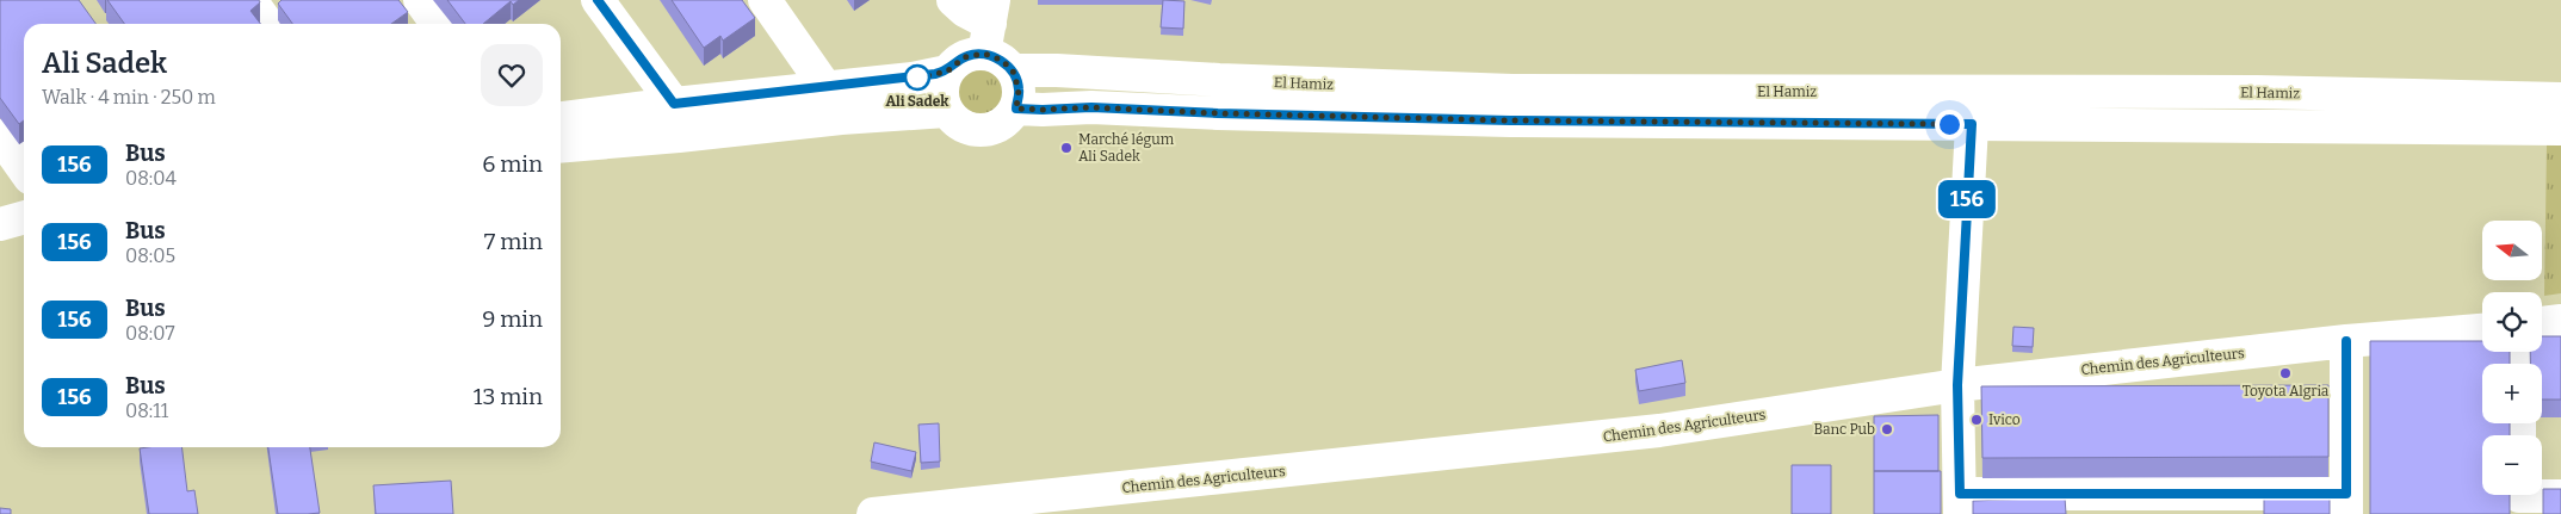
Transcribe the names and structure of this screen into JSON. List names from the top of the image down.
{
  "streets": {
    "main road": ["El Hamiz", "Chemin des Agriculteurs"]
  },
  "places": [
    "Ali Sadek",
    "Marché légum Ali Sadek",
    "Toyota Algria",
    "Ivico",
    "Banc Pub"
  ],
  "lines": ["bus line 156"],
  "north": "left",
  "page": {
    "on_map": "156",
    "heading": ["Ali Sadek", "Walk · 4 min · 250 m"],
    "list": [
      {
        "mark": "156",
        "name": "Bus",
        "note": "08:04",
        "value": "6 min"
      },
      {
        "mark": "156",
        "name": "Bus",
        "note": "08:05",
        "value": "7 min"
      },
      {
        "mark": "156",
        "name": "Bus",
        "note": "08:07",
        "value": "9 min"
      },
      {
        "mark": "156",
        "name": "Bus",
        "note": "08:11",
        "value": "13 min"
      }
    ],
    "map_buttons": ["+", "−"]
  }
}
